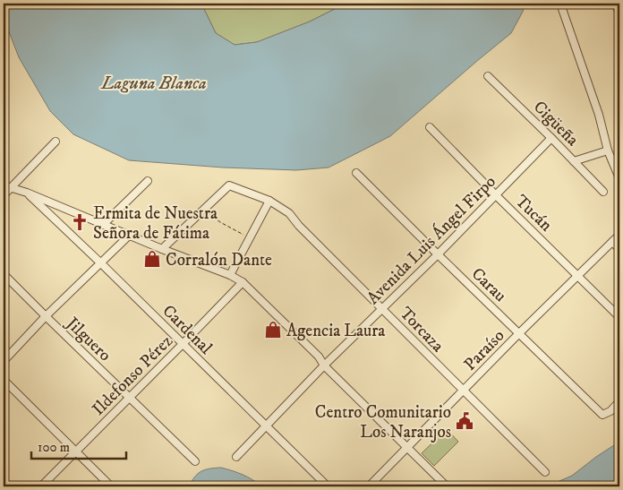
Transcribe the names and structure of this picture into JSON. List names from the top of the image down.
{
  "streets": {
    "street": [
      "Cigüeña",
      "Tucán",
      "Avenida Luis Ángel Firpo",
      "Carau",
      "Cardenal",
      "Torcaza",
      "Jilguero",
      "Paraíso",
      "Ildefonso Pérez"
    ]
  },
  "crossings": [
    ["Cigüeña", "Avenida Luis Ángel Firpo"],
    ["Tucán", "Avenida Luis Ángel Firpo"],
    ["Tucán", "Paraíso"],
    ["Avenida Luis Ángel Firpo", "Carau"],
    ["Avenida Luis Ángel Firpo", "Cardenal"],
    ["Avenida Luis Ángel Firpo", "Torcaza"],
    ["Carau", "Paraíso"],
    ["Cardenal", "Ildefonso Pérez"],
    ["Torcaza", "Paraíso"],
    ["Jilguero", "Ildefonso Pérez"]
  ],
  "water": ["Laguna Blanca"],
  "places": {
    "church": ["Ermita de Nuestra Señora de Fátima"],
    "shop": ["Corralón Dante", "Agencia Laura"],
    "public building": ["Centro Comunitario Los Naranjos"]
  },
  "scale_bar": "100 m"
}
